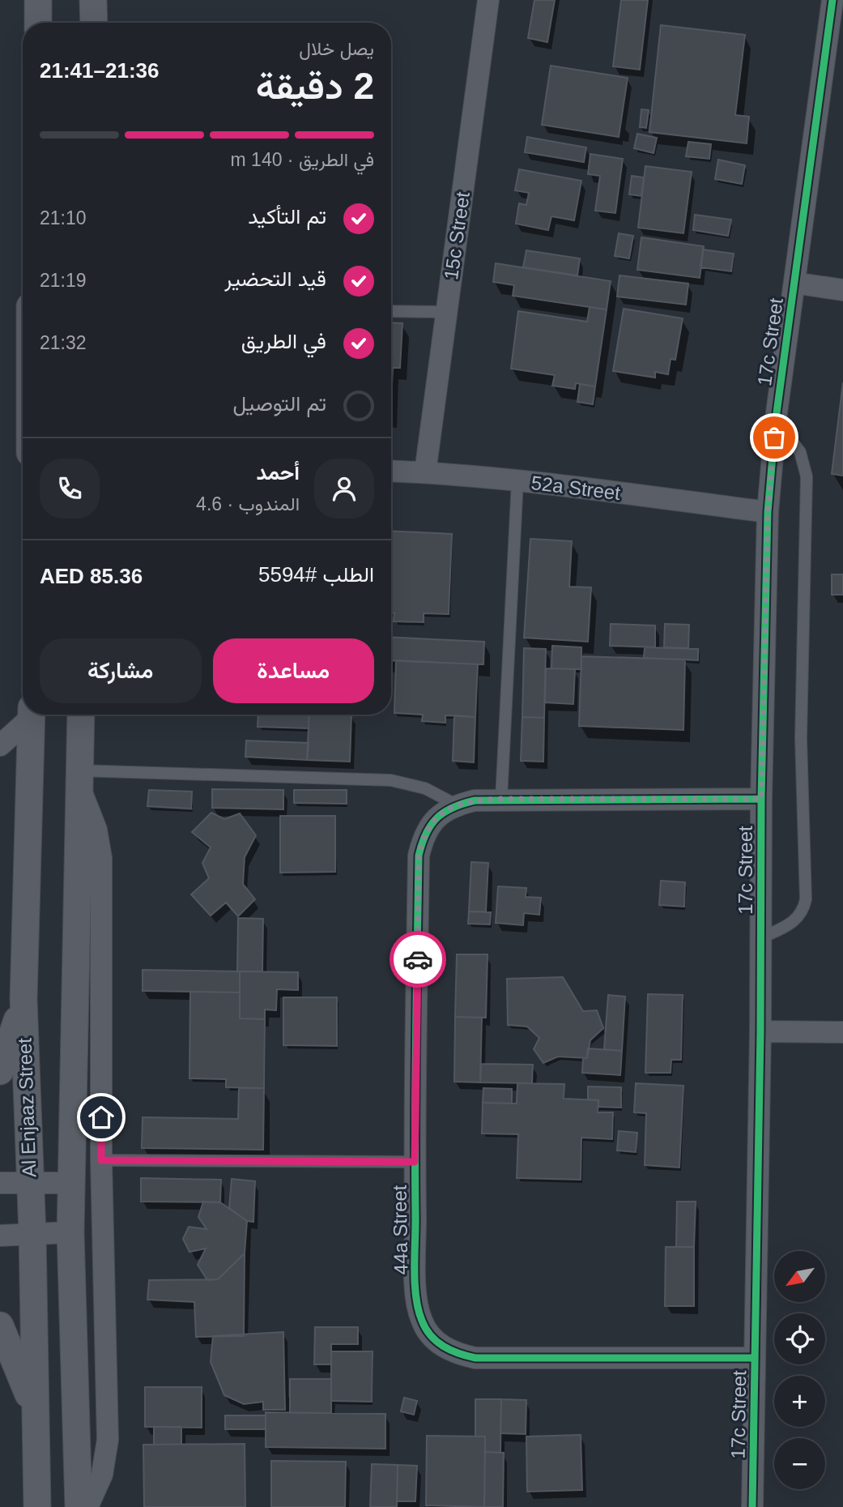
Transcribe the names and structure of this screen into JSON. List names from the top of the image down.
{
  "streets": {
    "street": [
      "15c Street",
      "17c Street",
      "52a Street",
      "Al Enjaaz Street",
      "44a Street"
    ]
  },
  "crossings": [
    ["15c Street", "52a Street"],
    ["17c Street", "52a Street"],
    ["17c Street", "44a Street"]
  ],
  "north": "bottom left",
  "page": {
    "heading": ["2 دقيقة", "يصل خلال", "21:36–21:41"],
    "panel": [
      "أحمد",
      "المندوب · 4.6",
      "الطلب #5594",
      "AED 85.36"
    ],
    "bar": "في الطريق · 140 m",
    "list": [
      ["تم التأكيد", "21:10"],
      ["قيد التحضير", "21:19"],
      ["في الطريق", "21:32"],
      "تم التوصيل"
    ],
    "buttons": ["مساعدة", "مشاركة"],
    "map_buttons": ["+", "−"]
  }
}
